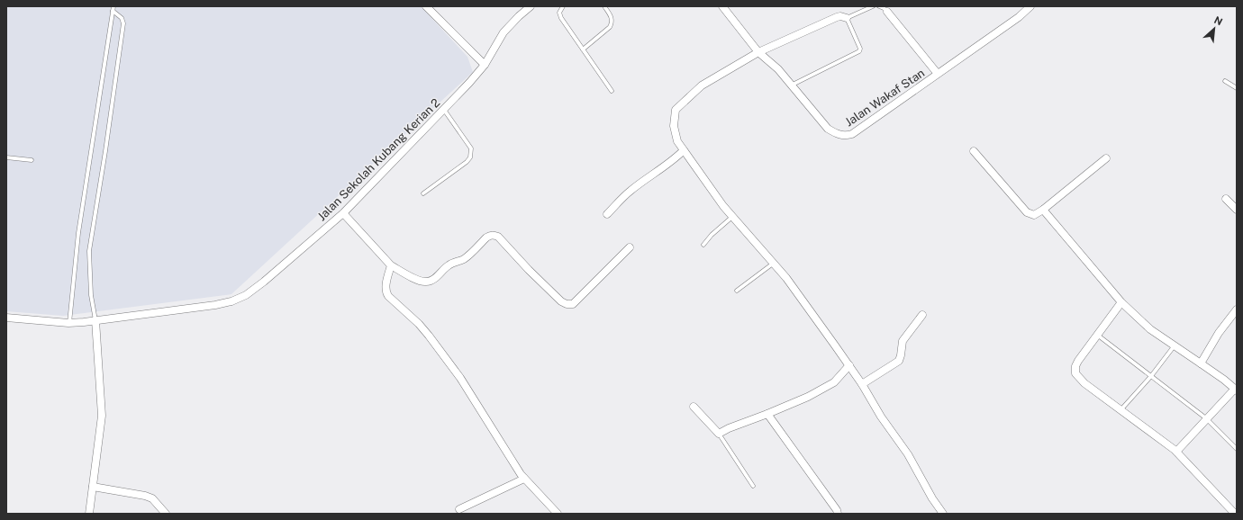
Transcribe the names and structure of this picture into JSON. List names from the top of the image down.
{
  "streets": {
    "street": ["Jalan Wakaf Stan", "Jalan Sekolah Kubang Kerian 2"]
  },
  "north": "top right"
}
